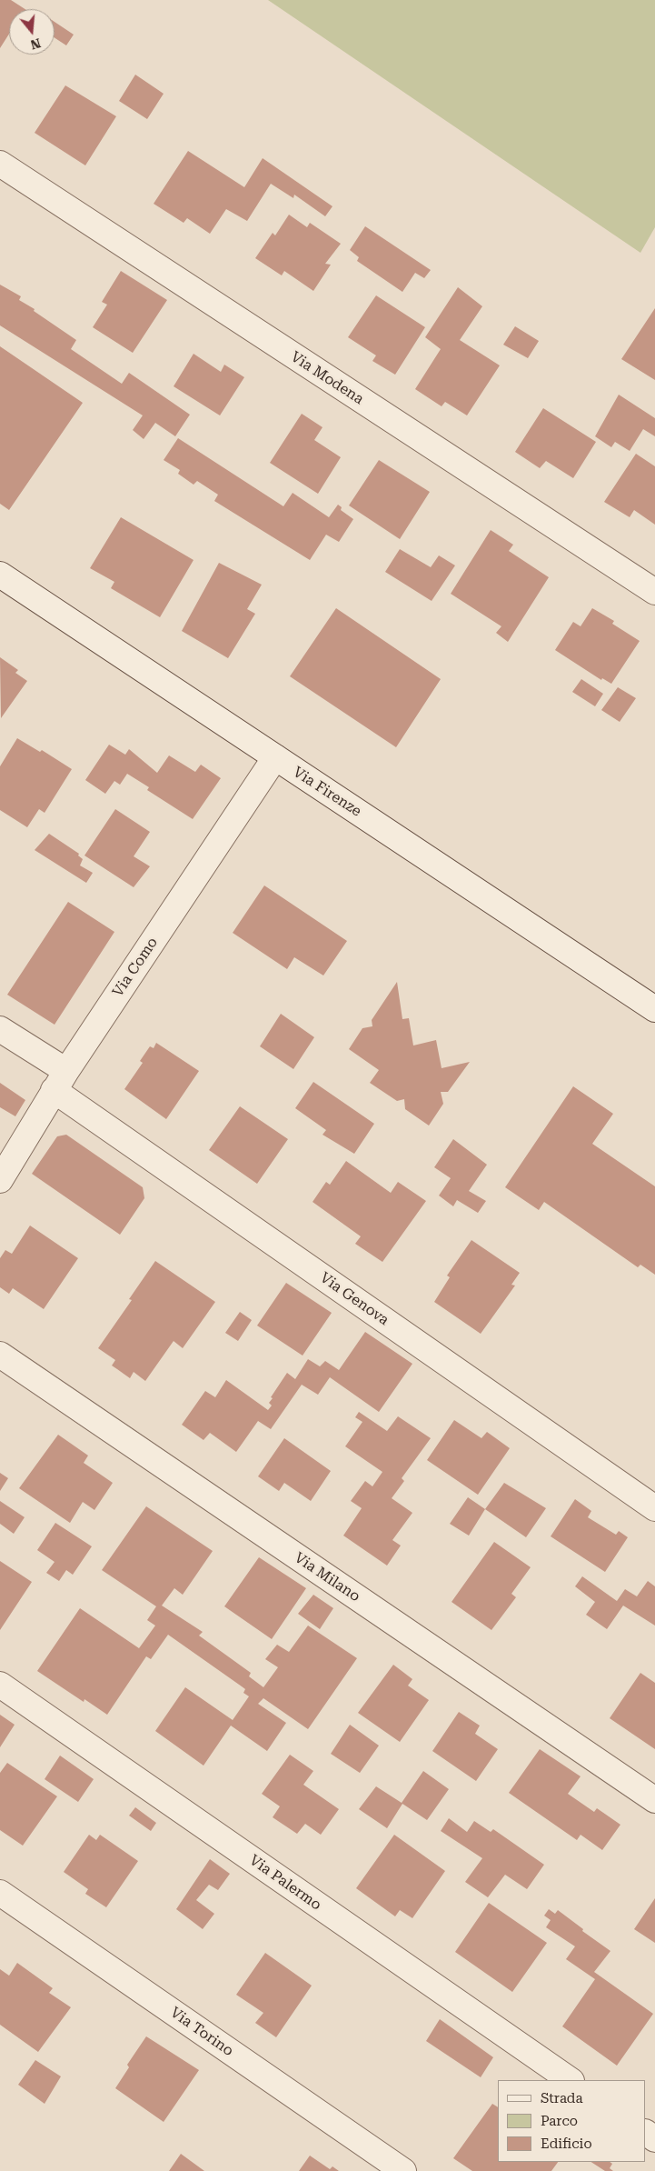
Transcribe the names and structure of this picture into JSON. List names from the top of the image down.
{
  "streets": {
    "street": [
      "Via Modena",
      "Via Firenze",
      "Via Como",
      "Via Genova",
      "Via Milano",
      "Via Palermo",
      "Via Torino"
    ]
  },
  "crossings": [
    ["Via Firenze", "Via Como"],
    ["Via Como", "Via Genova"]
  ],
  "legend": ["Strada", "Parco", "Edificio"],
  "north": "bottom"
}
